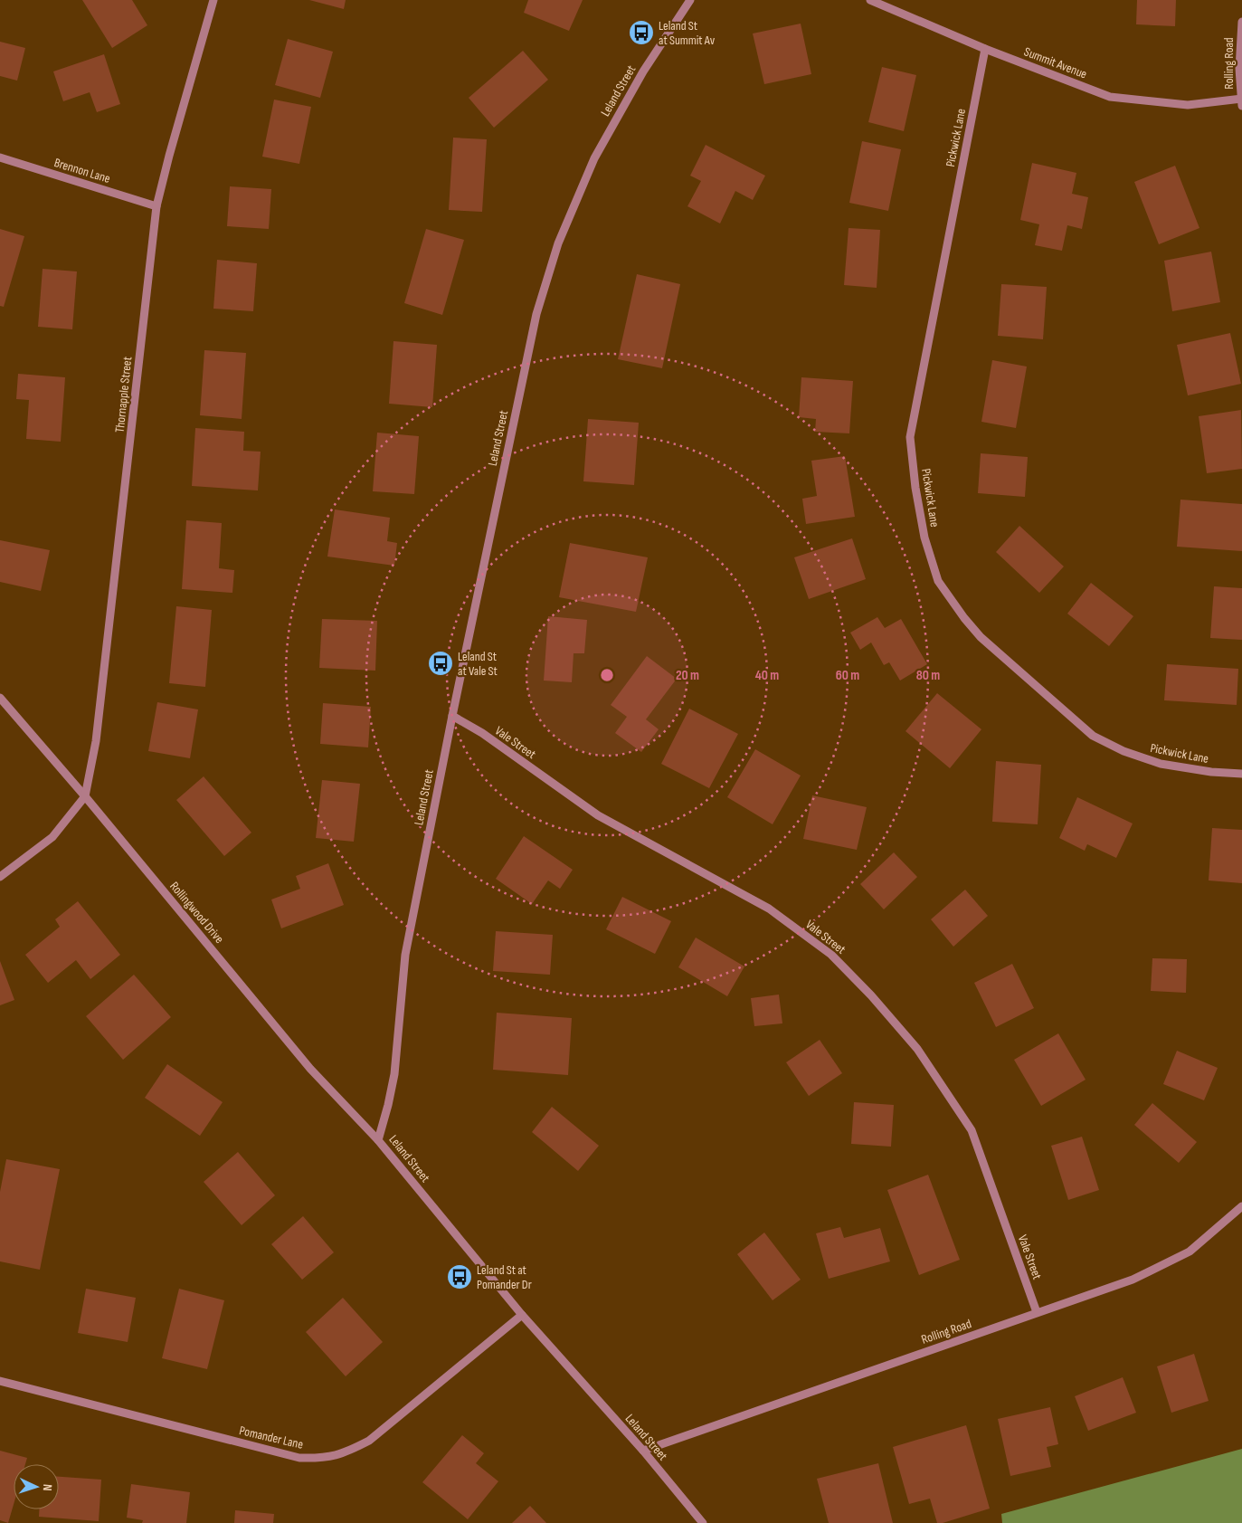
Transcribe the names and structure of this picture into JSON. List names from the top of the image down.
{
  "streets": {
    "street": [
      "Summit Avenue",
      "Rolling Road",
      "Leland Street",
      "Pickwick Lane",
      "Brennon Lane",
      "Thornapple Street",
      "Vale Street",
      "Rollingwood Drive",
      "Pomander Lane"
    ]
  },
  "crossings": [
    ["Summit Avenue", "Rolling Road"],
    ["Summit Avenue", "Pickwick Lane"],
    ["Rolling Road", "Leland Street"],
    ["Rolling Road", "Vale Street"],
    ["Leland Street", "Vale Street"],
    ["Leland Street", "Rollingwood Drive"],
    ["Leland Street", "Pomander Lane"],
    ["Brennon Lane", "Thornapple Street"],
    ["Thornapple Street", "Rollingwood Drive"]
  ],
  "places": {
    "bus stop": ["Leland St at Summit Av", "Leland St at Vale St", "Leland St at Pomander Dr"]
  },
  "north": "right",
  "rings": [
    "20 m",
    "40 m",
    "60 m",
    "80 m"
  ]
}
